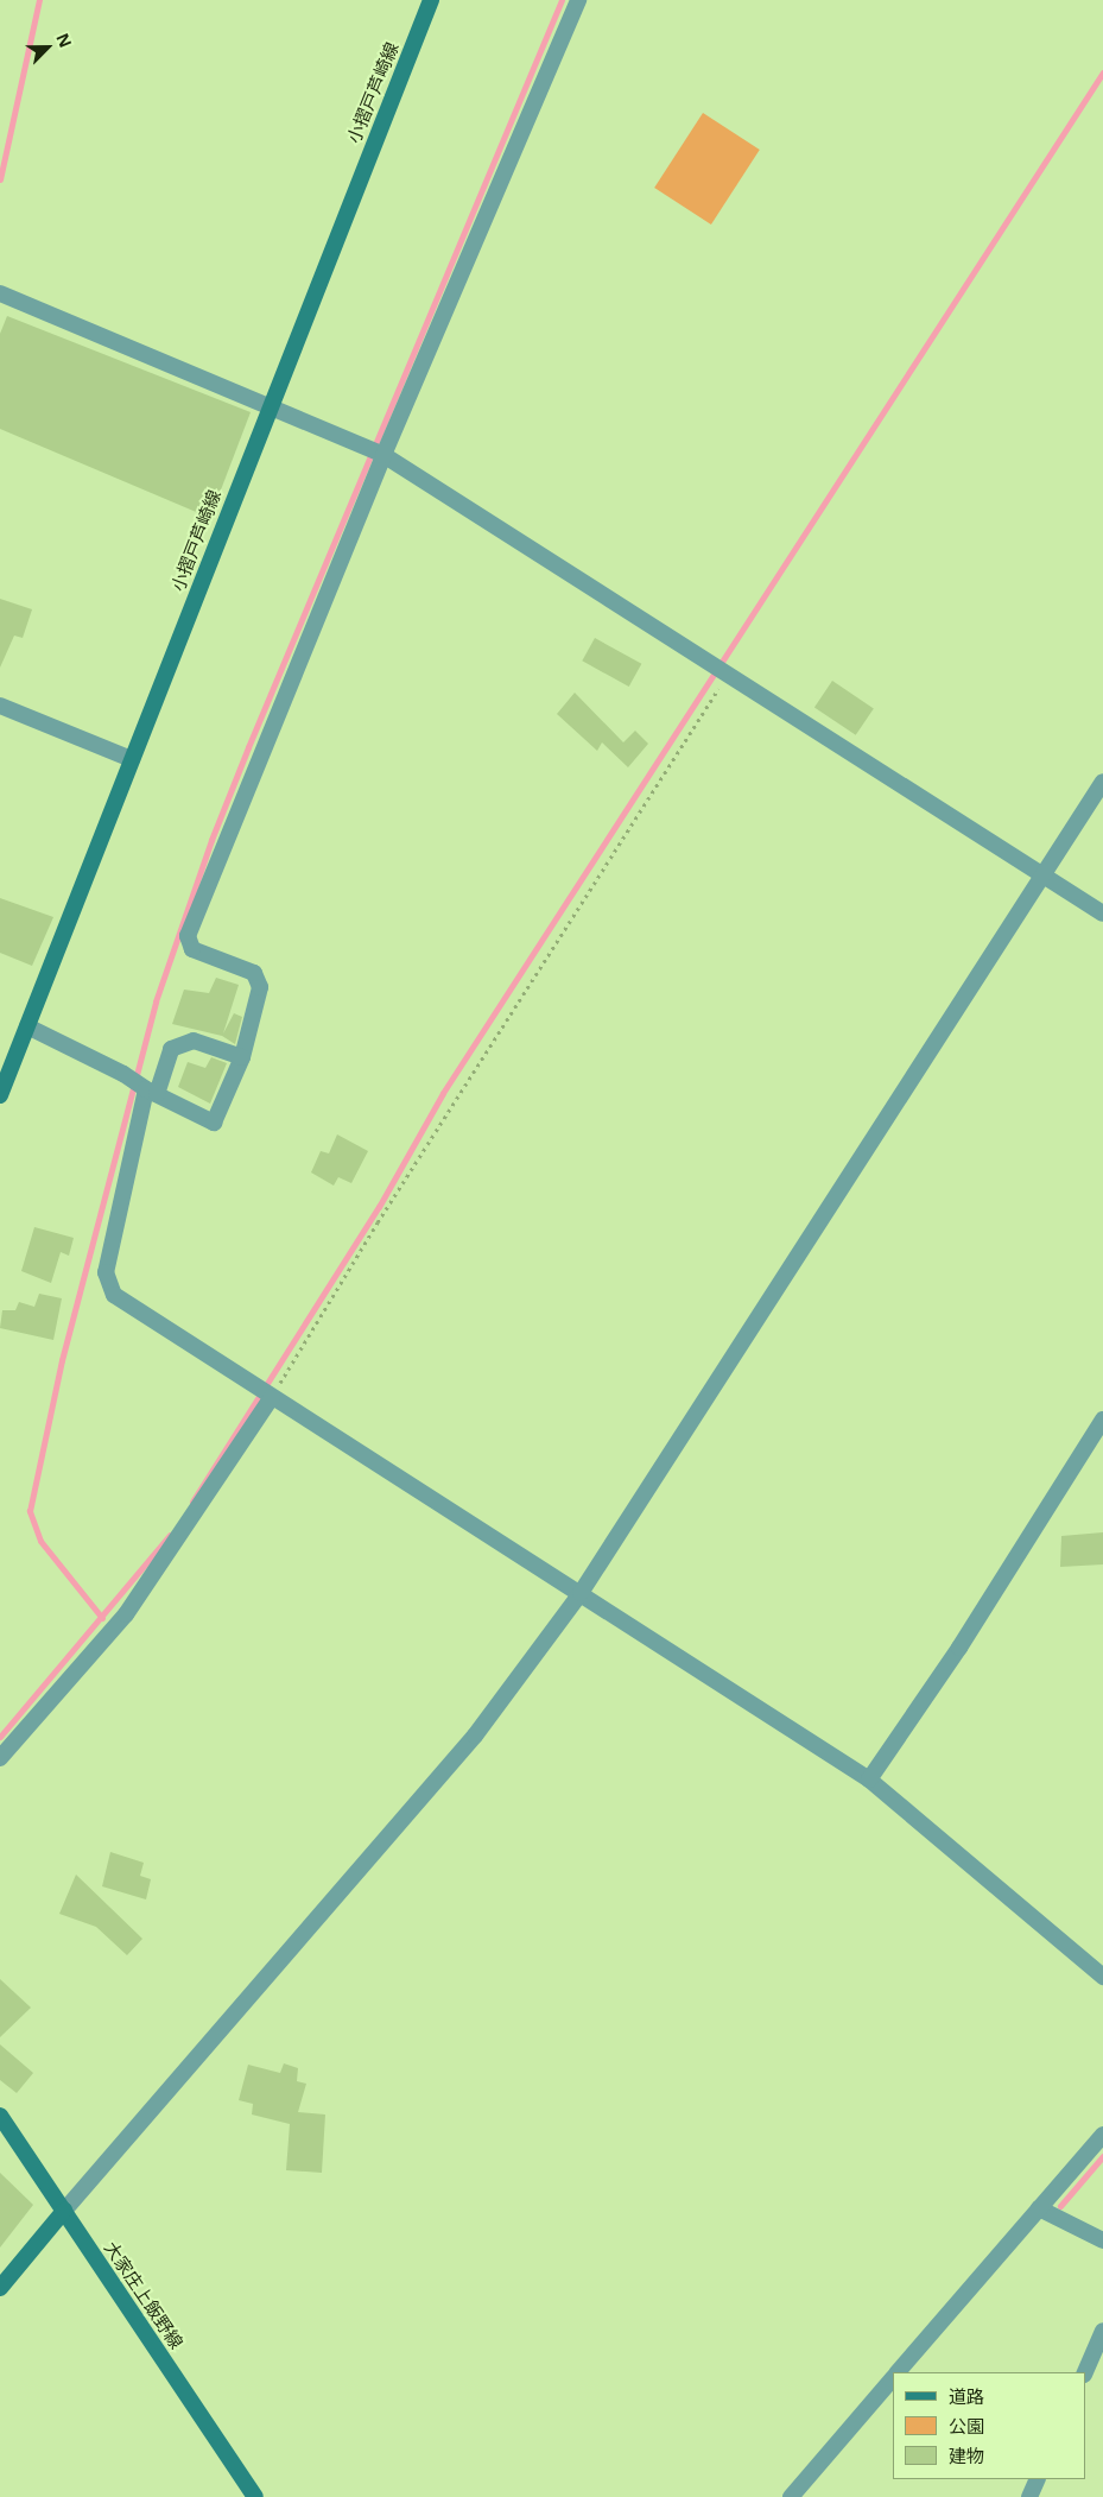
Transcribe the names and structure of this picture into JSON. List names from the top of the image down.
{
  "streets": {
    "main road": ["小摺戸芦崎線", "大家庄上飯野線"]
  },
  "legend": ["道路", "公園", "建物"],
  "north": "top right"
}
